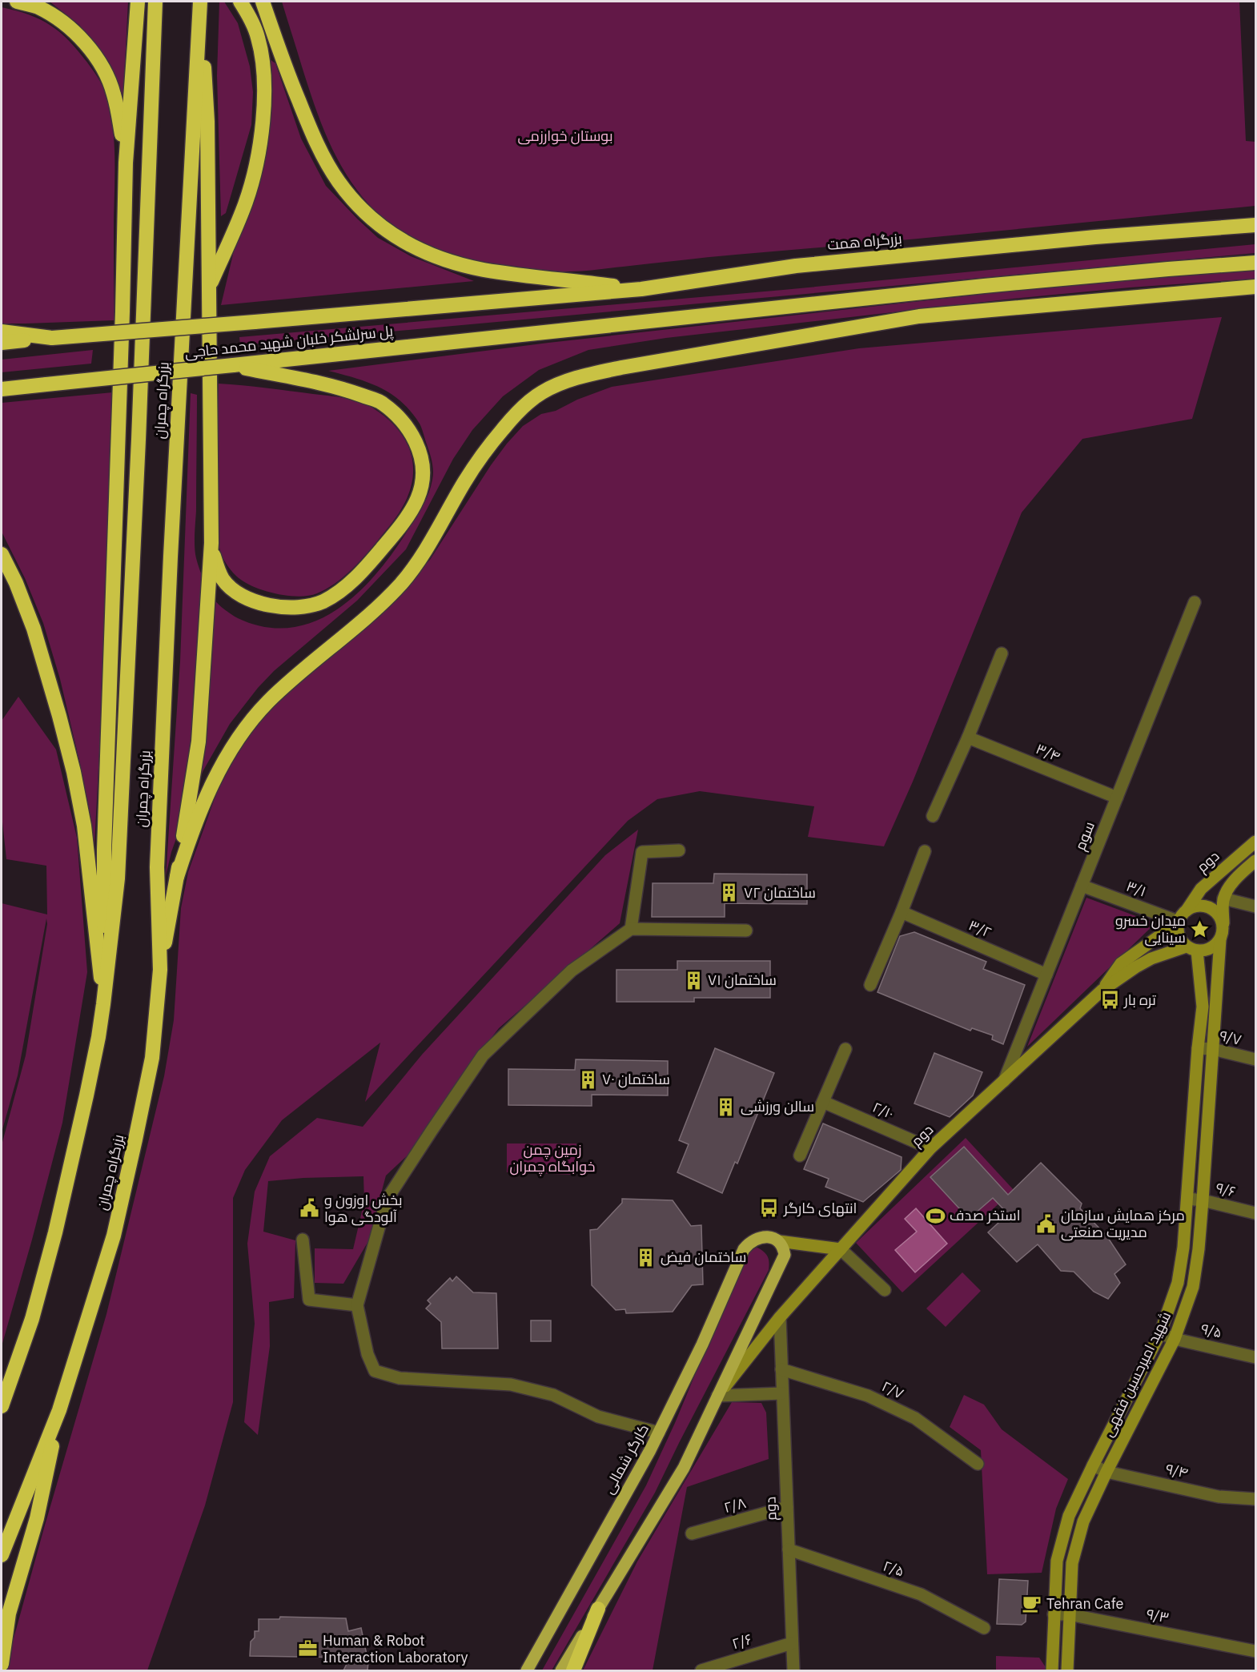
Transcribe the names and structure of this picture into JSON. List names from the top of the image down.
{
  "streets": {
    "highway": ["بزرگراه همت", "پل سرلشکر خلبان شهید محمد حاجی", "بزرگراه چمران"],
    "main road": ["کارگر شمالی"],
    "street": [
      "۳/۴",
      "سوم",
      "دوم",
      "۳/۱",
      "۳/۲",
      "۹/۷",
      "۲/۱۰",
      "۹/۶",
      "۹/۵",
      "شهید امیرحسین فقهی",
      "۲/۷",
      "۹/۴",
      "۲/۸",
      "۲/۵",
      "۹/۳",
      "۲/۶"
    ]
  },
  "crossings": [
    ["بزرگراه همت", "پل سرلشکر خلبان شهید محمد حاجی"],
    ["۳/۴", "سوم"],
    ["سوم", "دوم"],
    ["سوم", "۳/۱"],
    ["سوم", "۳/۲"],
    ["دوم", "۳/۱"],
    ["دوم", "۲/۱۰"],
    ["دوم", "شهید امیرحسین فقهی"],
    ["دوم", "۲/۷"],
    ["دوم", "۲/۸"],
    ["دوم", "۲/۵"],
    ["دوم", "۲/۶"],
    ["۳/۱", "شهید امیرحسین فقهی"],
    ["۹/۷", "شهید امیرحسین فقهی"],
    ["۹/۶", "شهید امیرحسین فقهی"],
    ["۹/۵", "شهید امیرحسین فقهی"],
    ["شهید امیرحسین فقهی", "۹/۴"],
    ["شهید امیرحسین فقهی", "۹/۳"]
  ],
  "parks": ["بوستان خوارزمی", "زمین چمن خوابگاه چمران"],
  "places": {
    "building": [
      "ساختمان ۷۲",
      "ساختمان ۷۱",
      "ساختمان ۷۰",
      "سالن ورزشی",
      "ساختمان فیض"
    ],
    "place": ["میدان خسرو سینایی"],
    "bus stop": ["تره بار", "انتهای کارگر"],
    "public building": ["بخش اوزون و آلودگی هوا", "مرکز همایش سازمان مدیریت صنعتی"],
    "sports": ["استخر صدف"],
    "cafe": ["Tehran Cafe"],
    "office": ["Human & Robot Interaction Laboratory"]
  }
}
